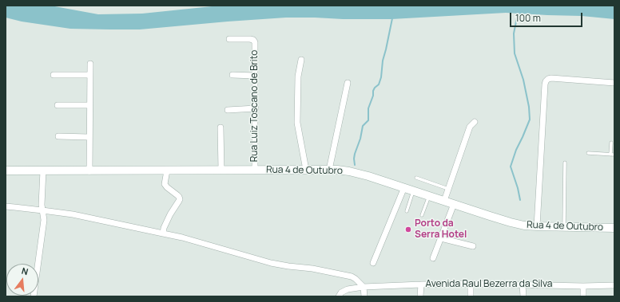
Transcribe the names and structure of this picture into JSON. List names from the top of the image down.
{
  "streets": {
    "main road": ["Rua 4 de Outubro"],
    "street": ["Rua Luiz Toscano de Brito", "Avenida Raul Bezerra da Silva"]
  },
  "crossings": [
    ["Rua Luiz Toscano de Brito", "Rua 4 de Outubro"]
  ],
  "places": ["Porto da Serra Hotel"],
  "scale_bar": "100 m",
  "north": "top"
}
